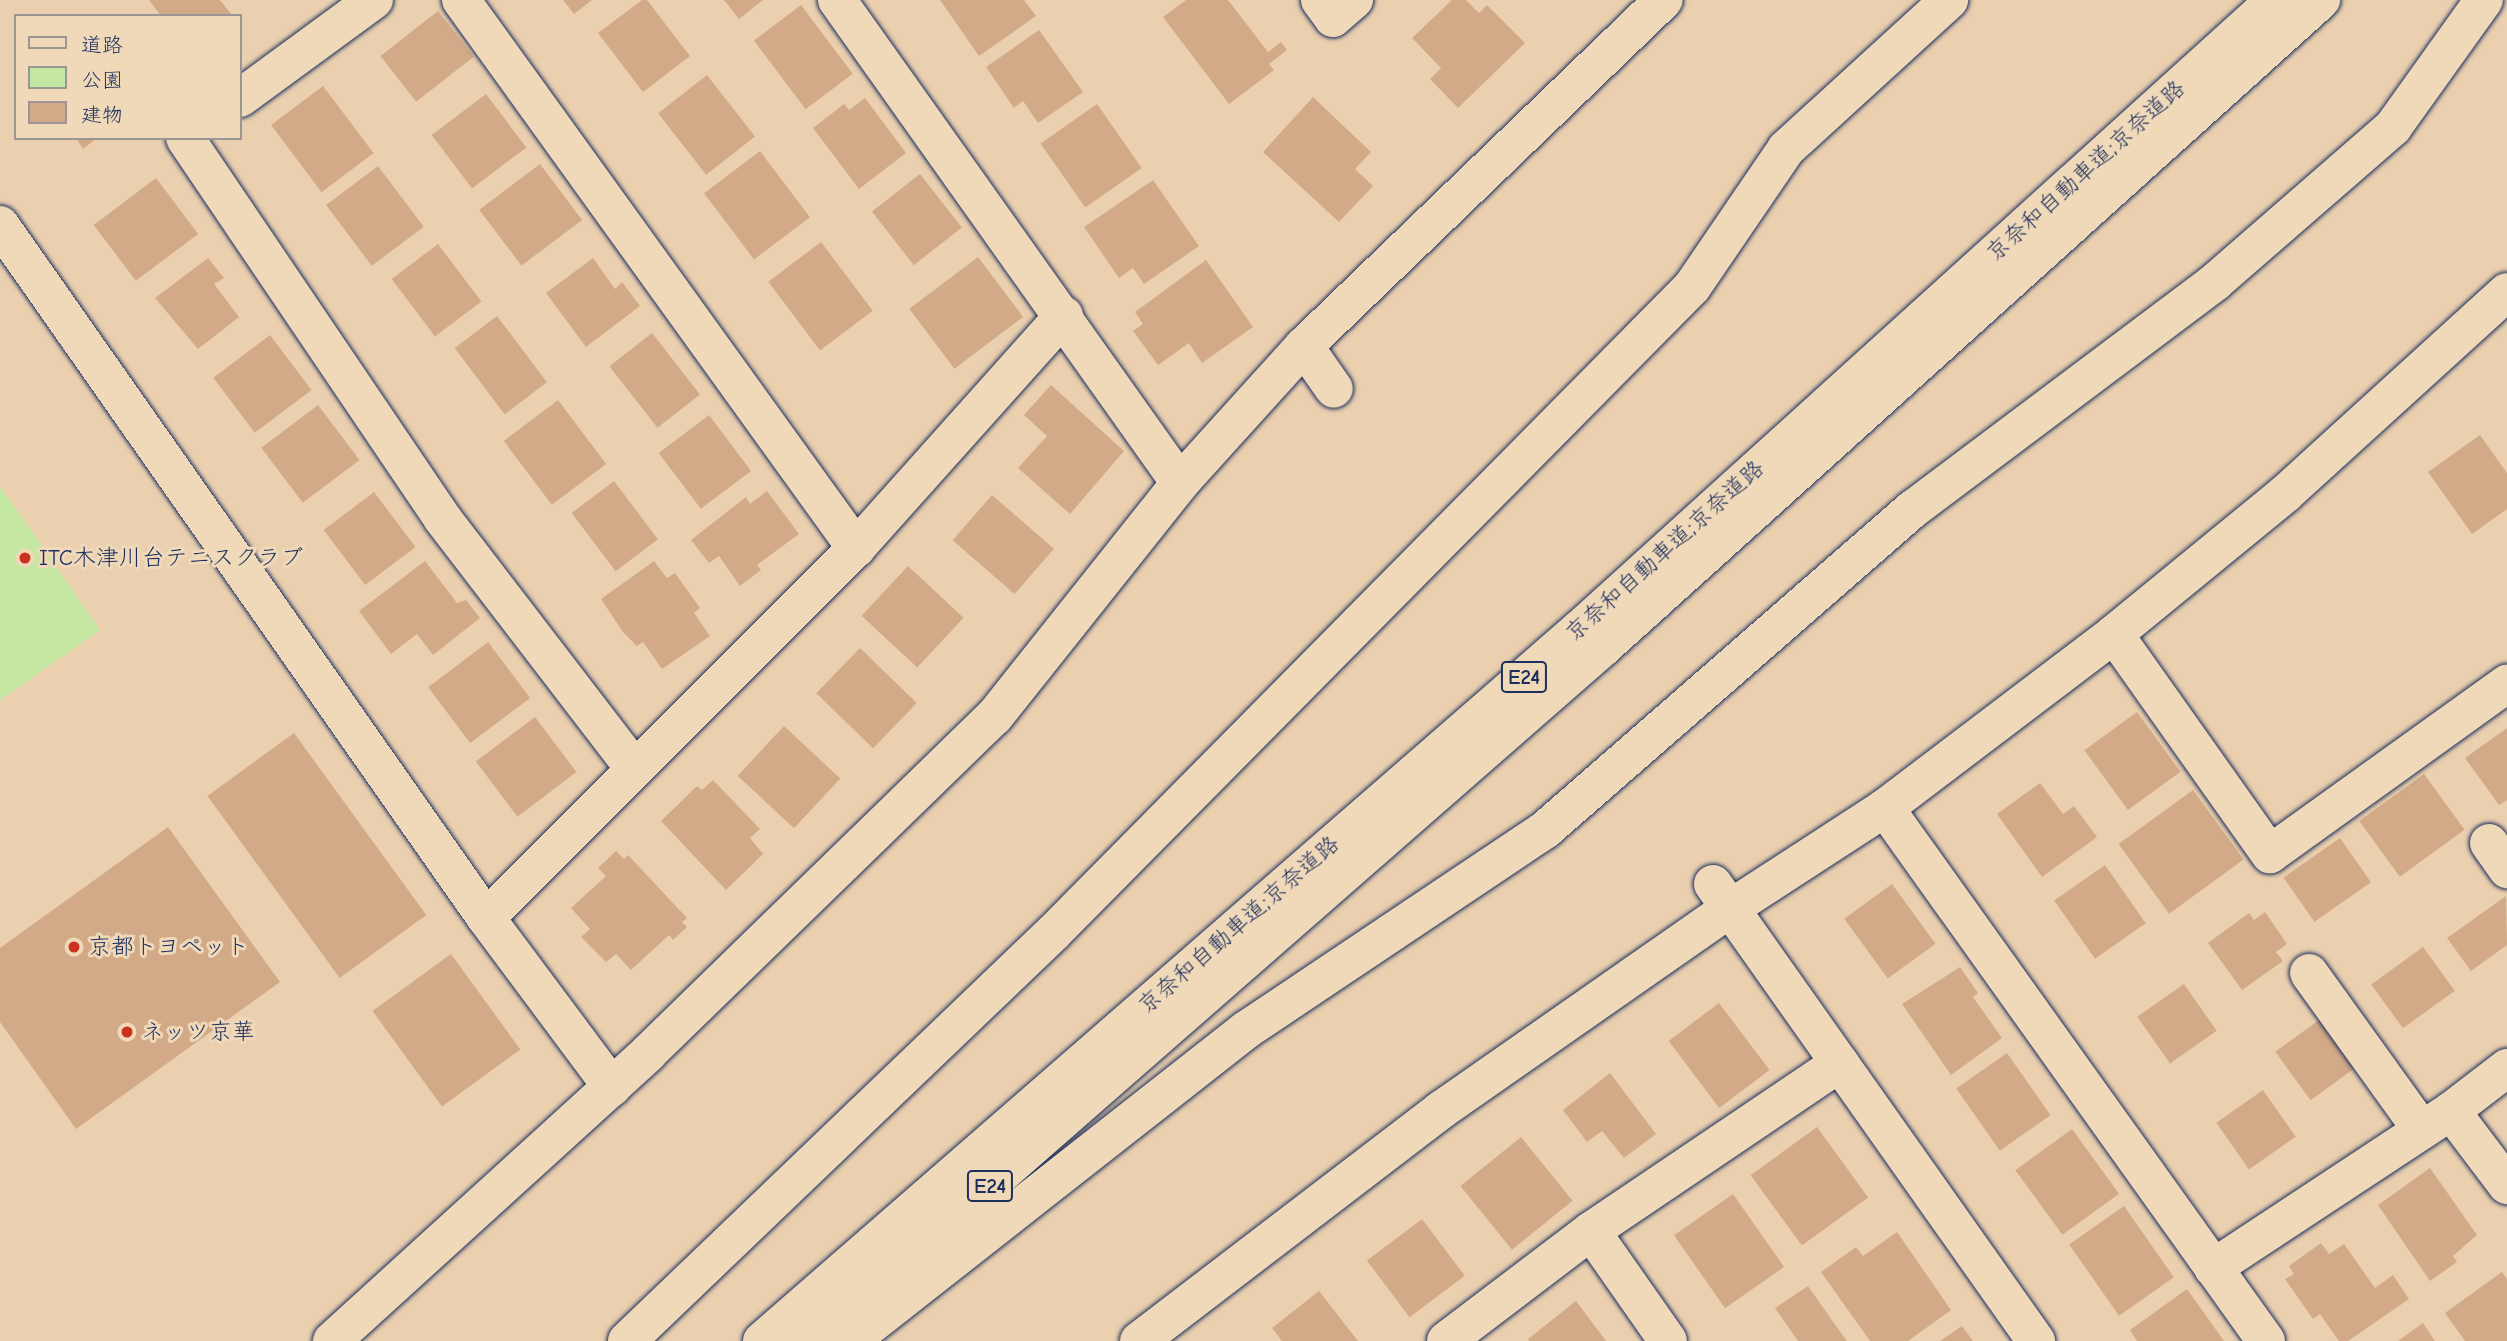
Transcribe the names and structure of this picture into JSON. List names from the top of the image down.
{
  "streets": {
    "main road": ["京奈和自動車道;京奈道路", "E24"]
  },
  "places": ["ITC木津川台テニスクラブ", "京都トヨペット", "ネッツ京華"],
  "legend": ["道路", "公園", "建物"]
}
